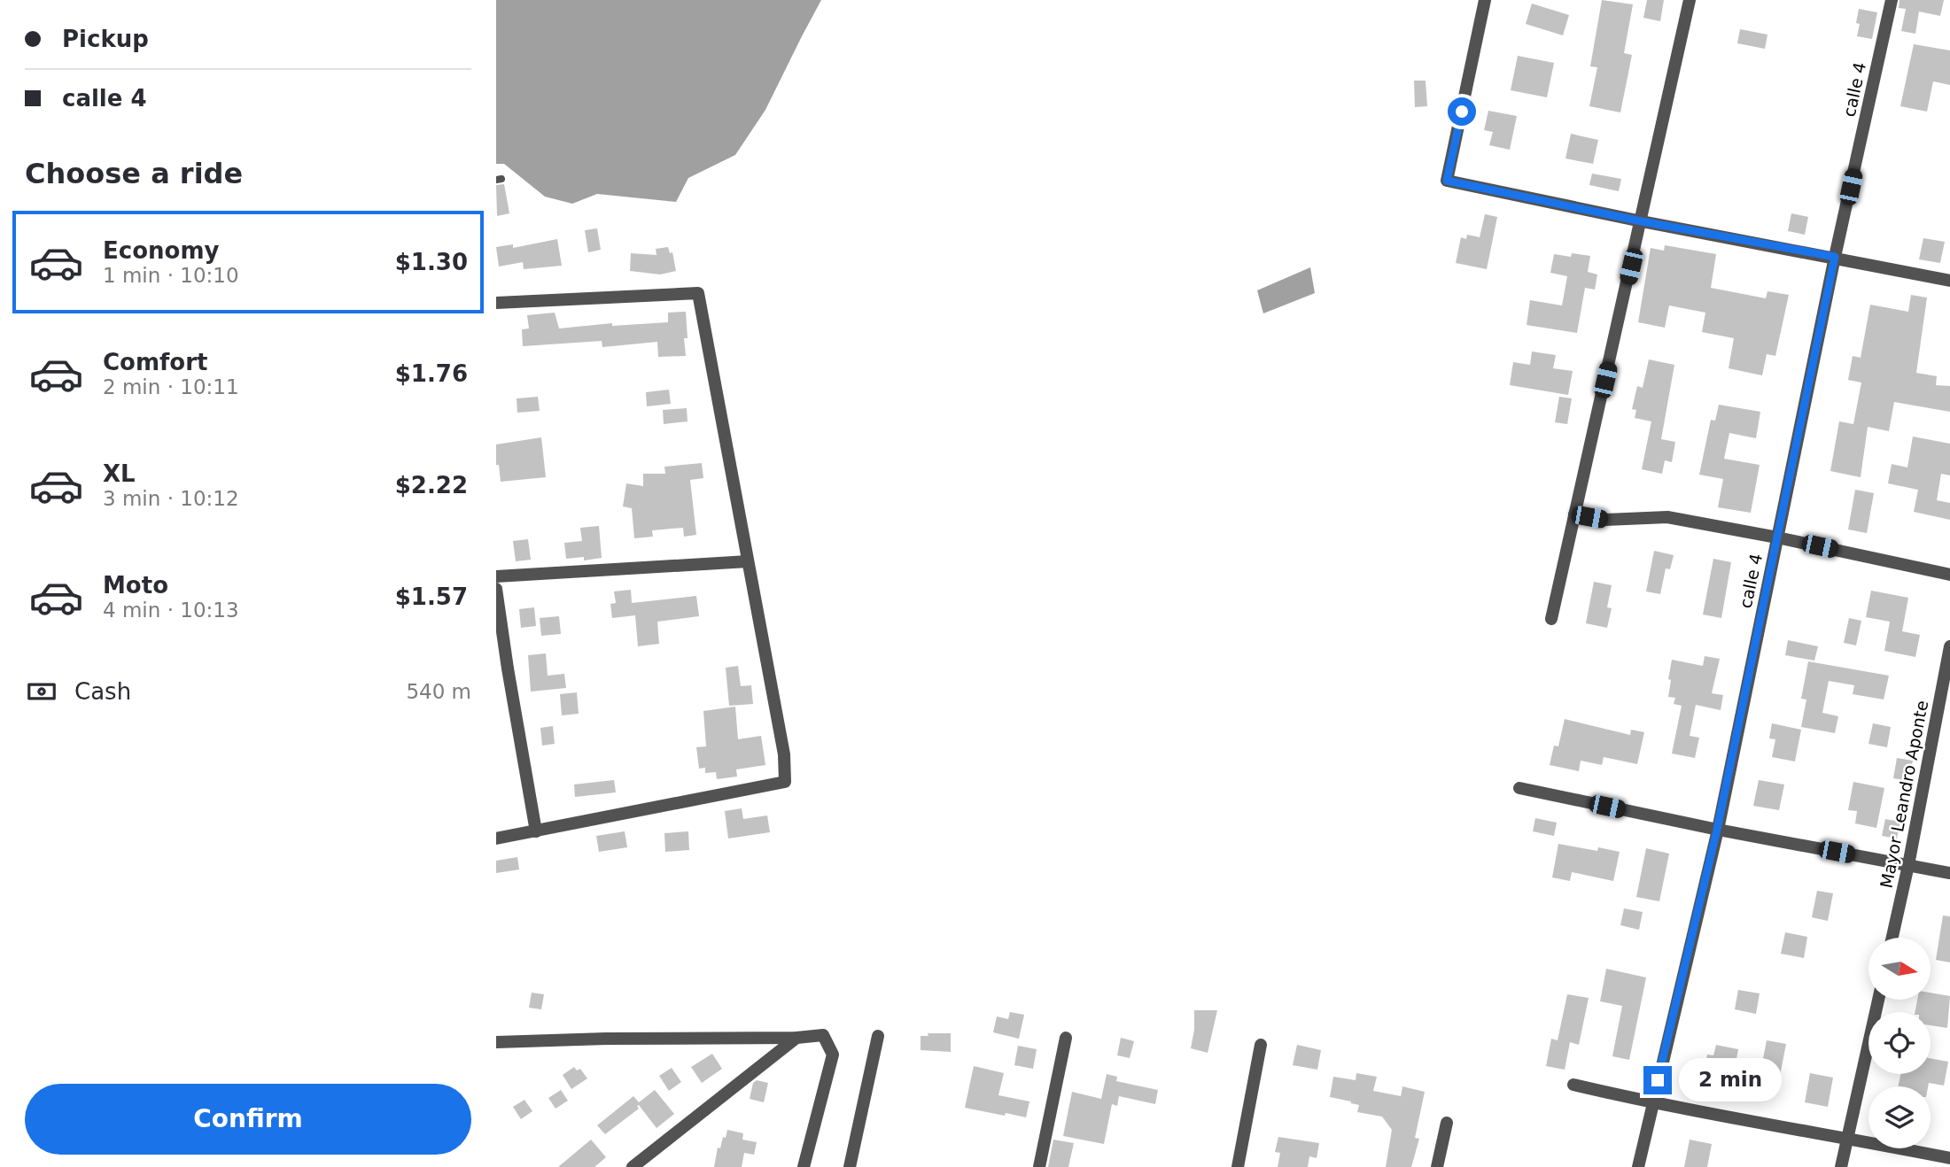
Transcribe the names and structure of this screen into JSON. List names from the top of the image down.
{
  "streets": {
    "street": ["calle 4", "Mayor Leandro Aponte"]
  },
  "north": "right",
  "page": {
    "banner": ["Pickup", "calle 4"],
    "heading": "Choose a ride",
    "list": [
      {
        "name": "Economy",
        "note": "1 min · 10:10",
        "value": "$1.30"
      },
      {
        "name": "Comfort",
        "note": "2 min · 10:11",
        "value": "$1.76"
      },
      {
        "name": "XL",
        "note": "3 min · 10:12",
        "value": "$2.22"
      },
      {
        "name": "Moto",
        "note": "4 min · 10:13",
        "value": "$1.57"
      }
    ],
    "pay": ["Cash", "540 m"],
    "bubble": "2 min",
    "buttons": "Confirm"
  }
}
